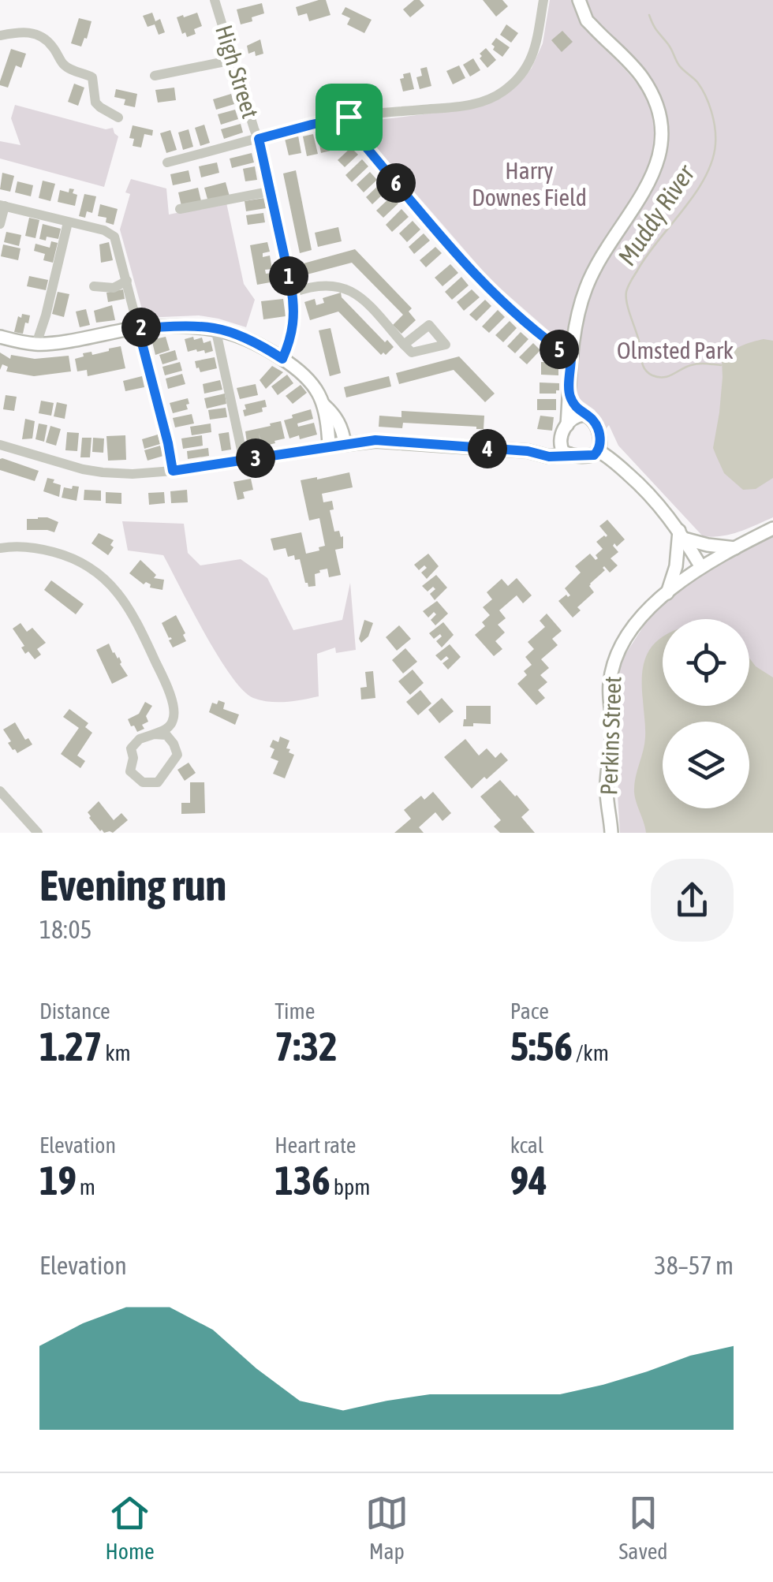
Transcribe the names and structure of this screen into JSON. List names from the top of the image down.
{
  "streets": {
    "main road": ["Perkins Street"],
    "street": ["High Street"]
  },
  "water": ["Muddy River"],
  "parks": ["Harry Downes Field", "Olmsted Park"],
  "page": {
    "pins": [
      "6",
      "1",
      "2",
      "5",
      "4",
      "3"
    ],
    "heading": ["Evening run", "18:05"],
    "stats": [
      ["Distance", "1.27 km"],
      ["Time", "7:32"],
      ["Pace", "5:56 /km"],
      ["Elevation", "19 m"],
      ["Heart rate", "136 bpm"],
      ["kcal", "94"]
    ],
    "chart": ["Elevation", "38–57 m"],
    "tabs": ["Home", "Map", "Saved"]
  }
}
